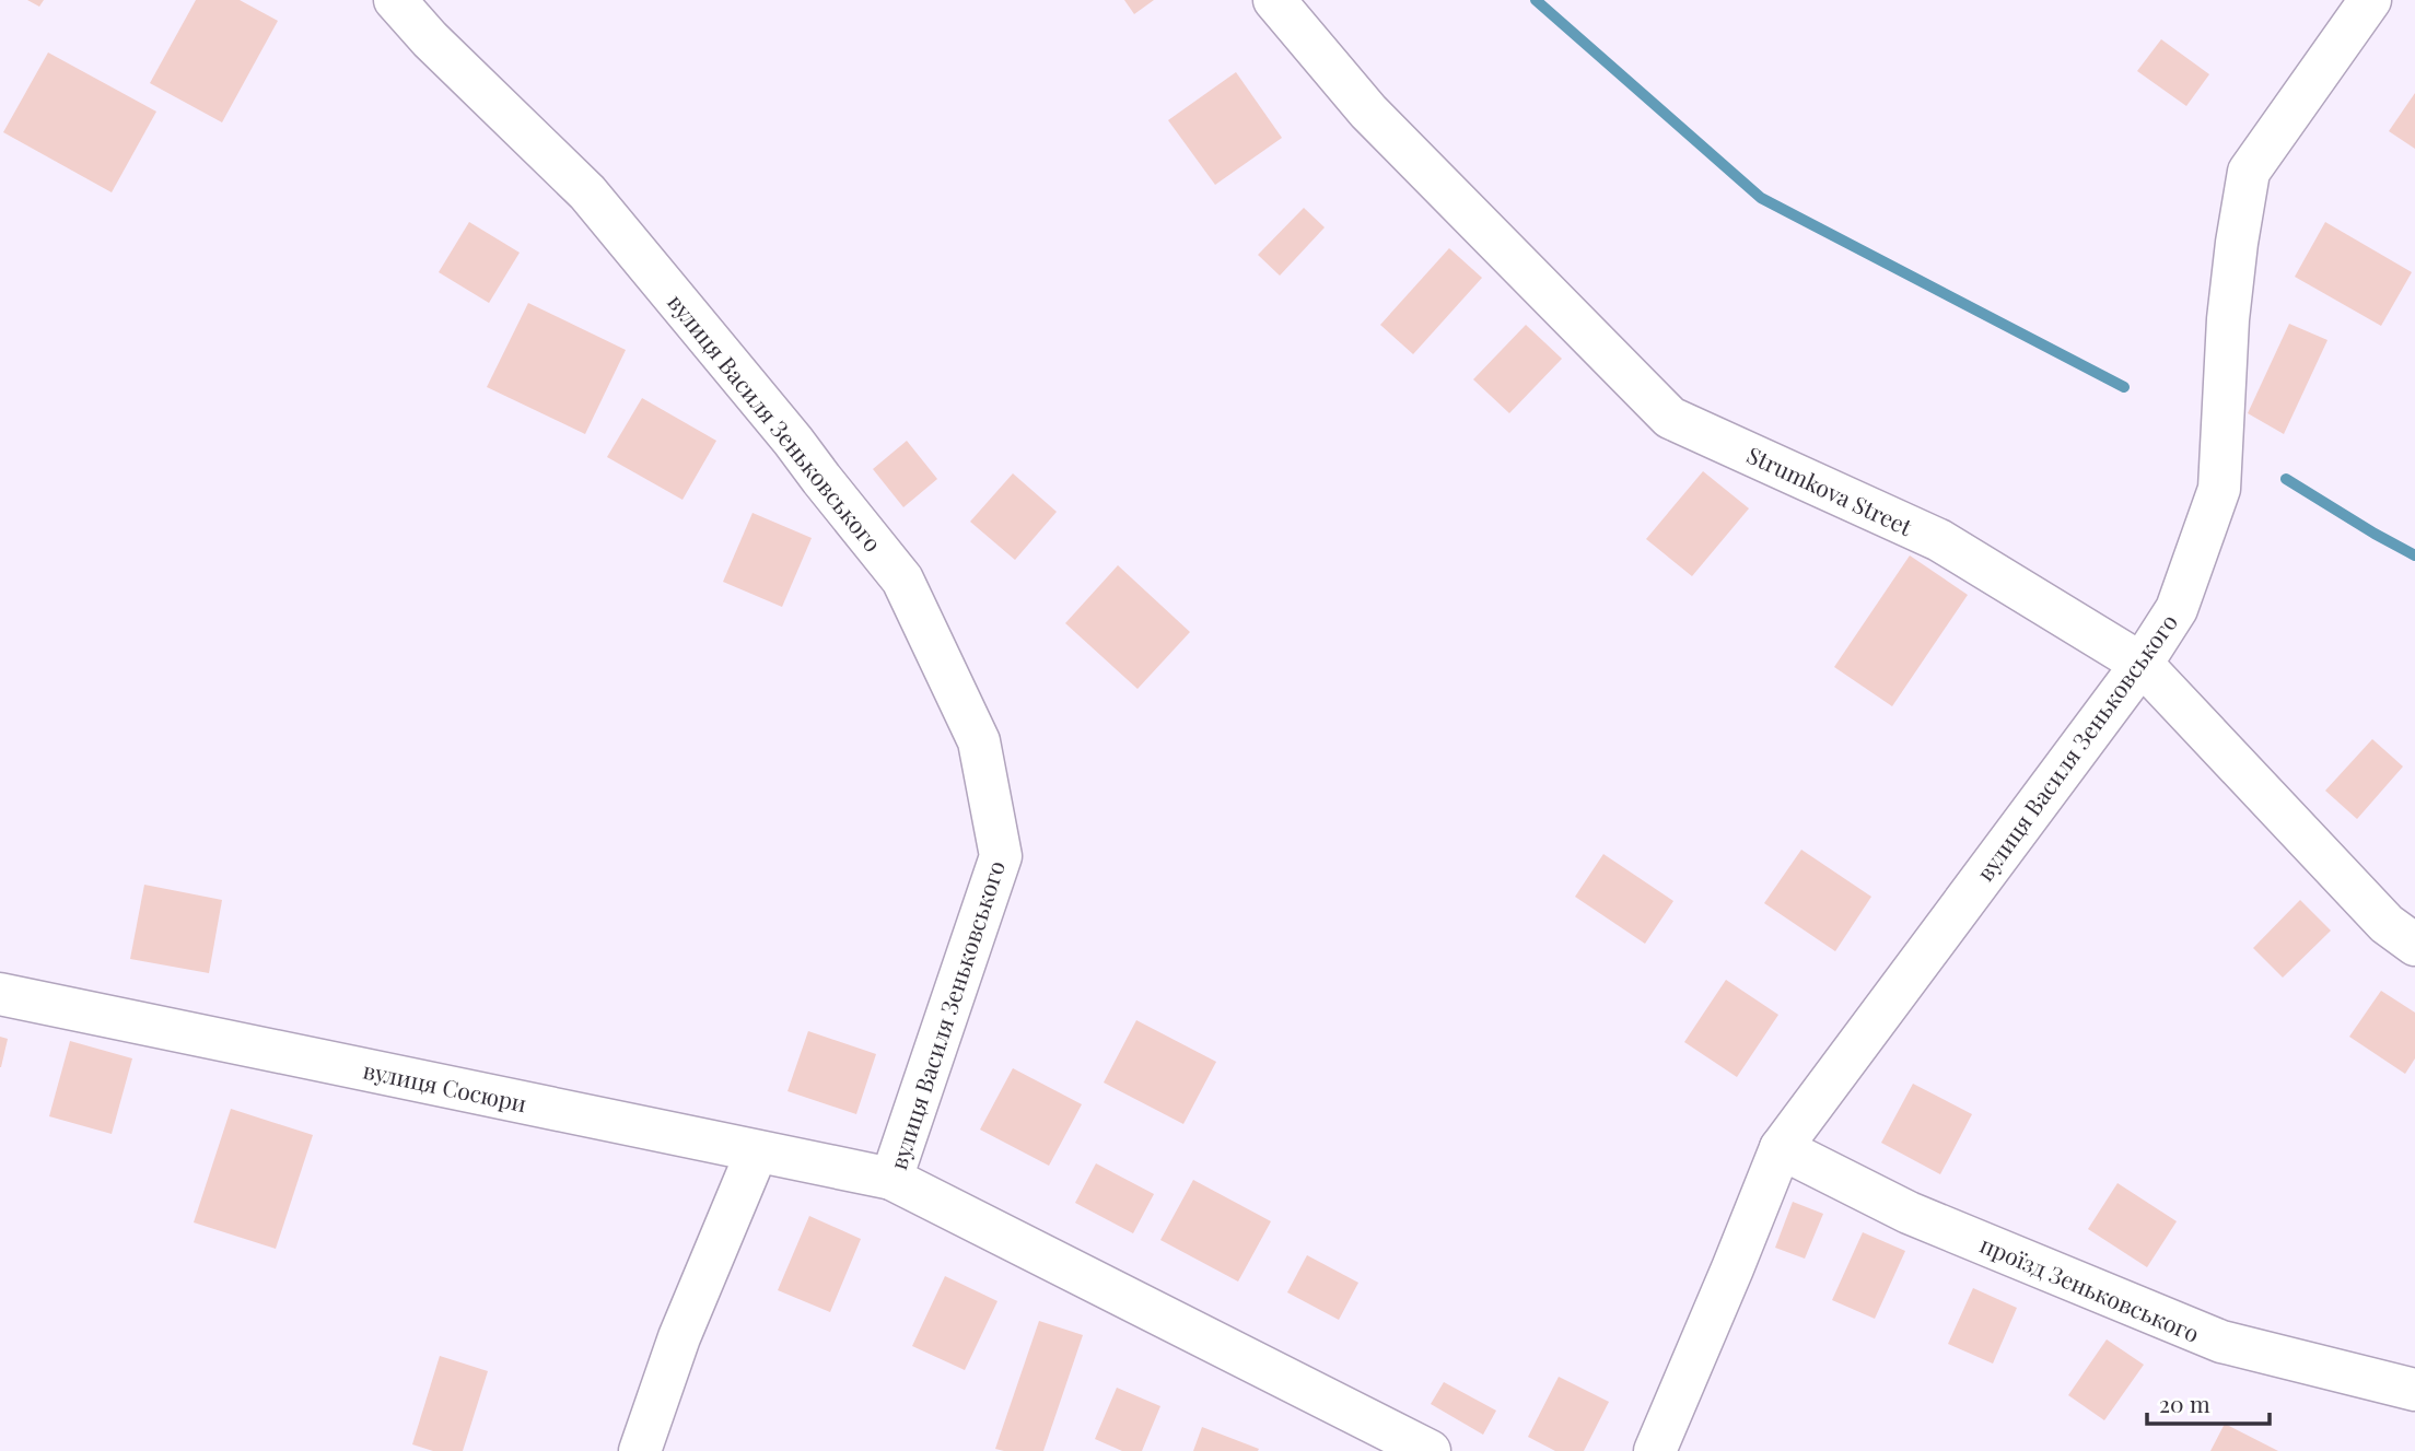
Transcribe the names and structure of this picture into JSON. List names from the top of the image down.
{
  "streets": {
    "street": [
      "вулиця Василя Зеньковського",
      "Strumkova Street",
      "вулиця Сосюри",
      "проїзд Зеньковського"
    ]
  },
  "crossings": [
    ["вулиця Василя Зеньковського", "Strumkova Street"],
    ["вулиця Василя Зеньковського", "вулиця Сосюри"],
    ["вулиця Василя Зеньковського", "проїзд Зеньковського"]
  ],
  "scale_bar": "20 m"
}
